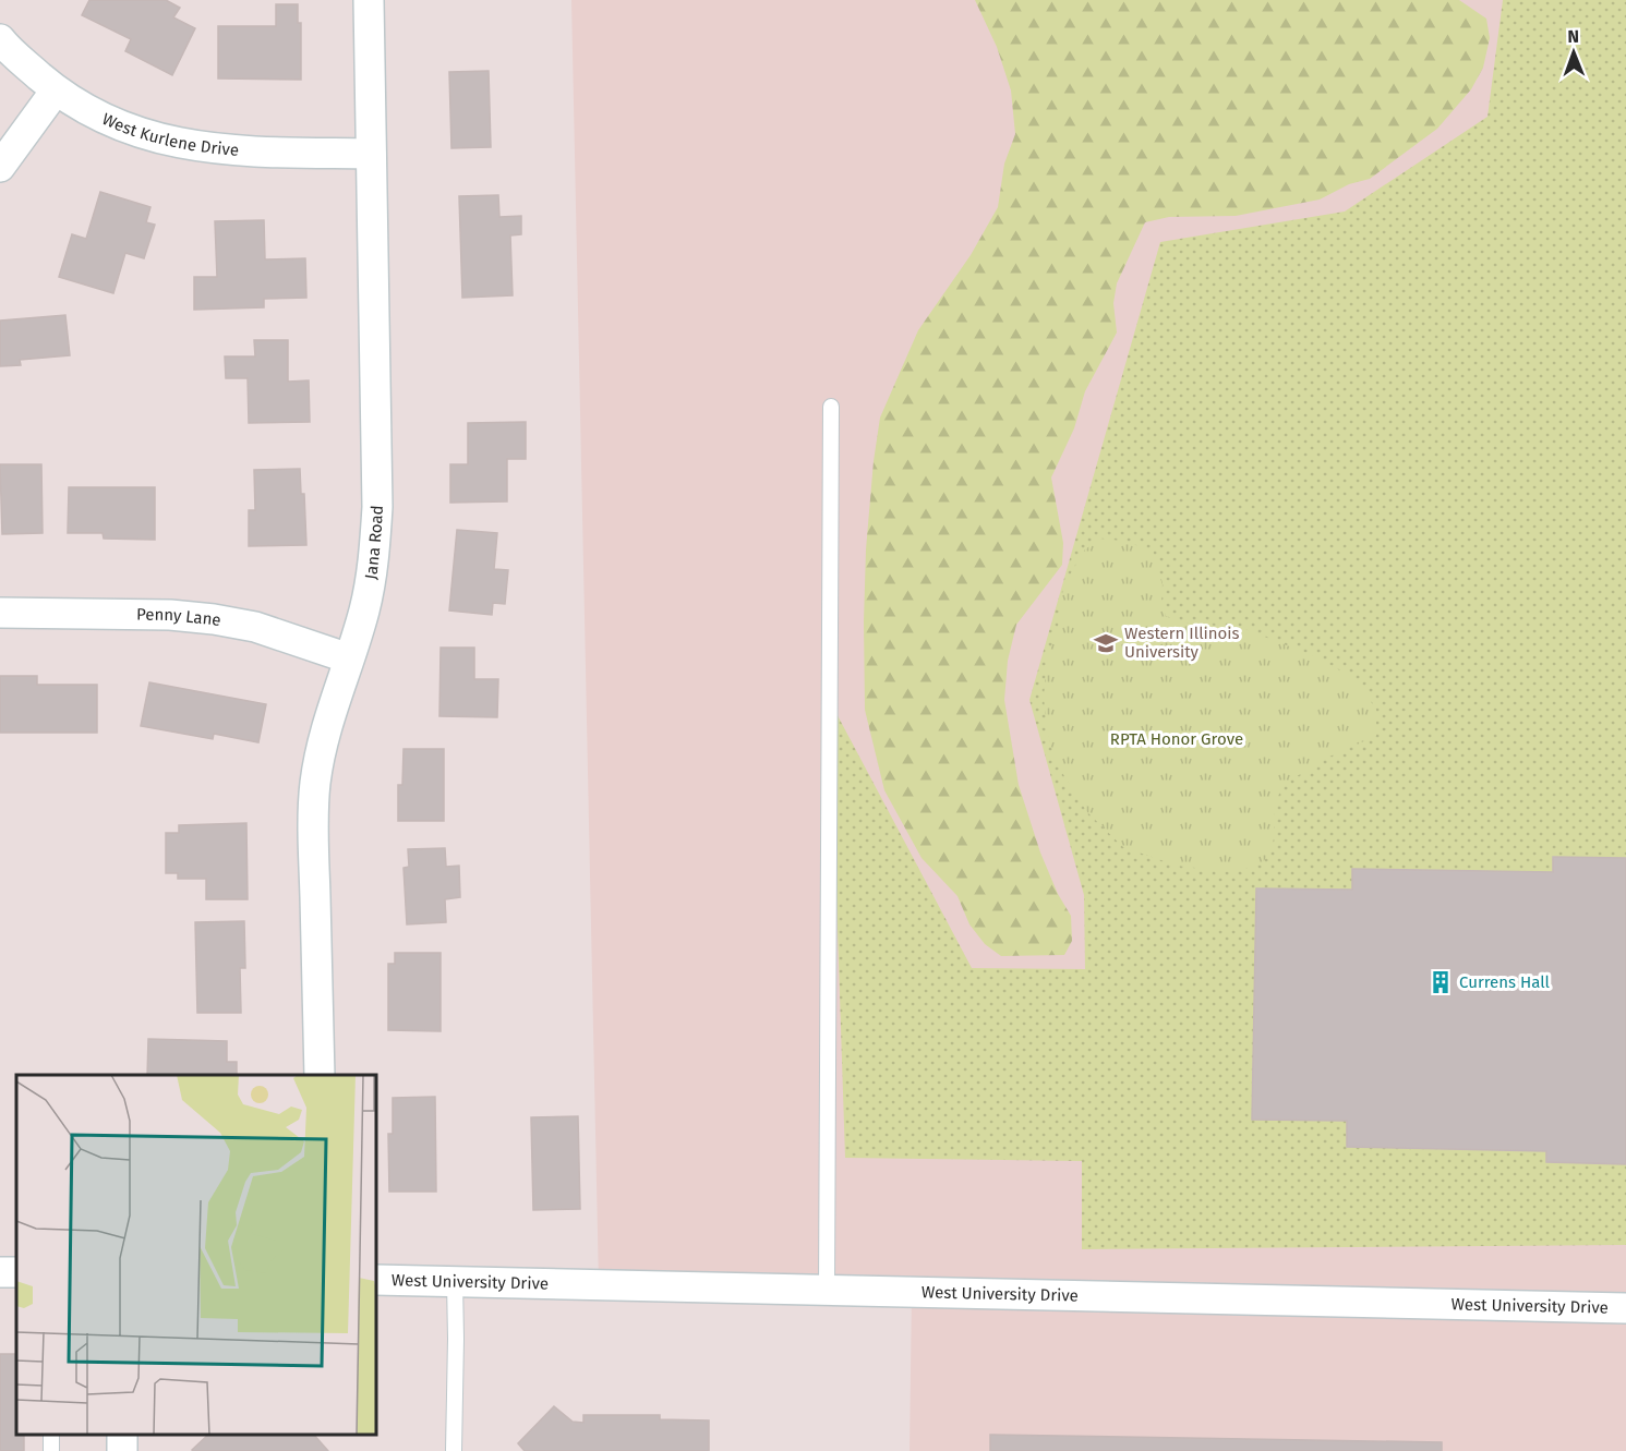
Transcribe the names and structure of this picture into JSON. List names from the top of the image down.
{
  "streets": {
    "street": [
      "West Kurlene Drive",
      "Jana Road",
      "Penny Lane",
      "West University Drive"
    ]
  },
  "crossings": [
    ["West Kurlene Drive", "Jana Road"],
    ["Jana Road", "Penny Lane"]
  ],
  "parks": ["RPTA Honor Grove"],
  "places": {
    "school or university": ["Western Illinois University"],
    "building": ["Currens Hall"]
  },
  "north": "top"
}
